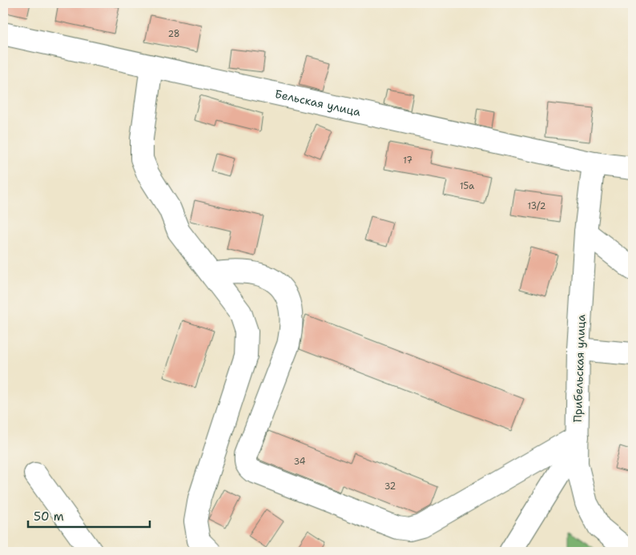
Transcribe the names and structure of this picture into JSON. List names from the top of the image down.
{
  "streets": {
    "street": ["Бельская улица", "Прибельская улица"]
  },
  "crossings": [
    ["Бельская улица", "Прибельская улица"]
  ],
  "house_numbers": [
    "28",
    "17",
    "15а",
    "13/2",
    "34",
    "32"
  ],
  "scale_bar": "50 m"
}
